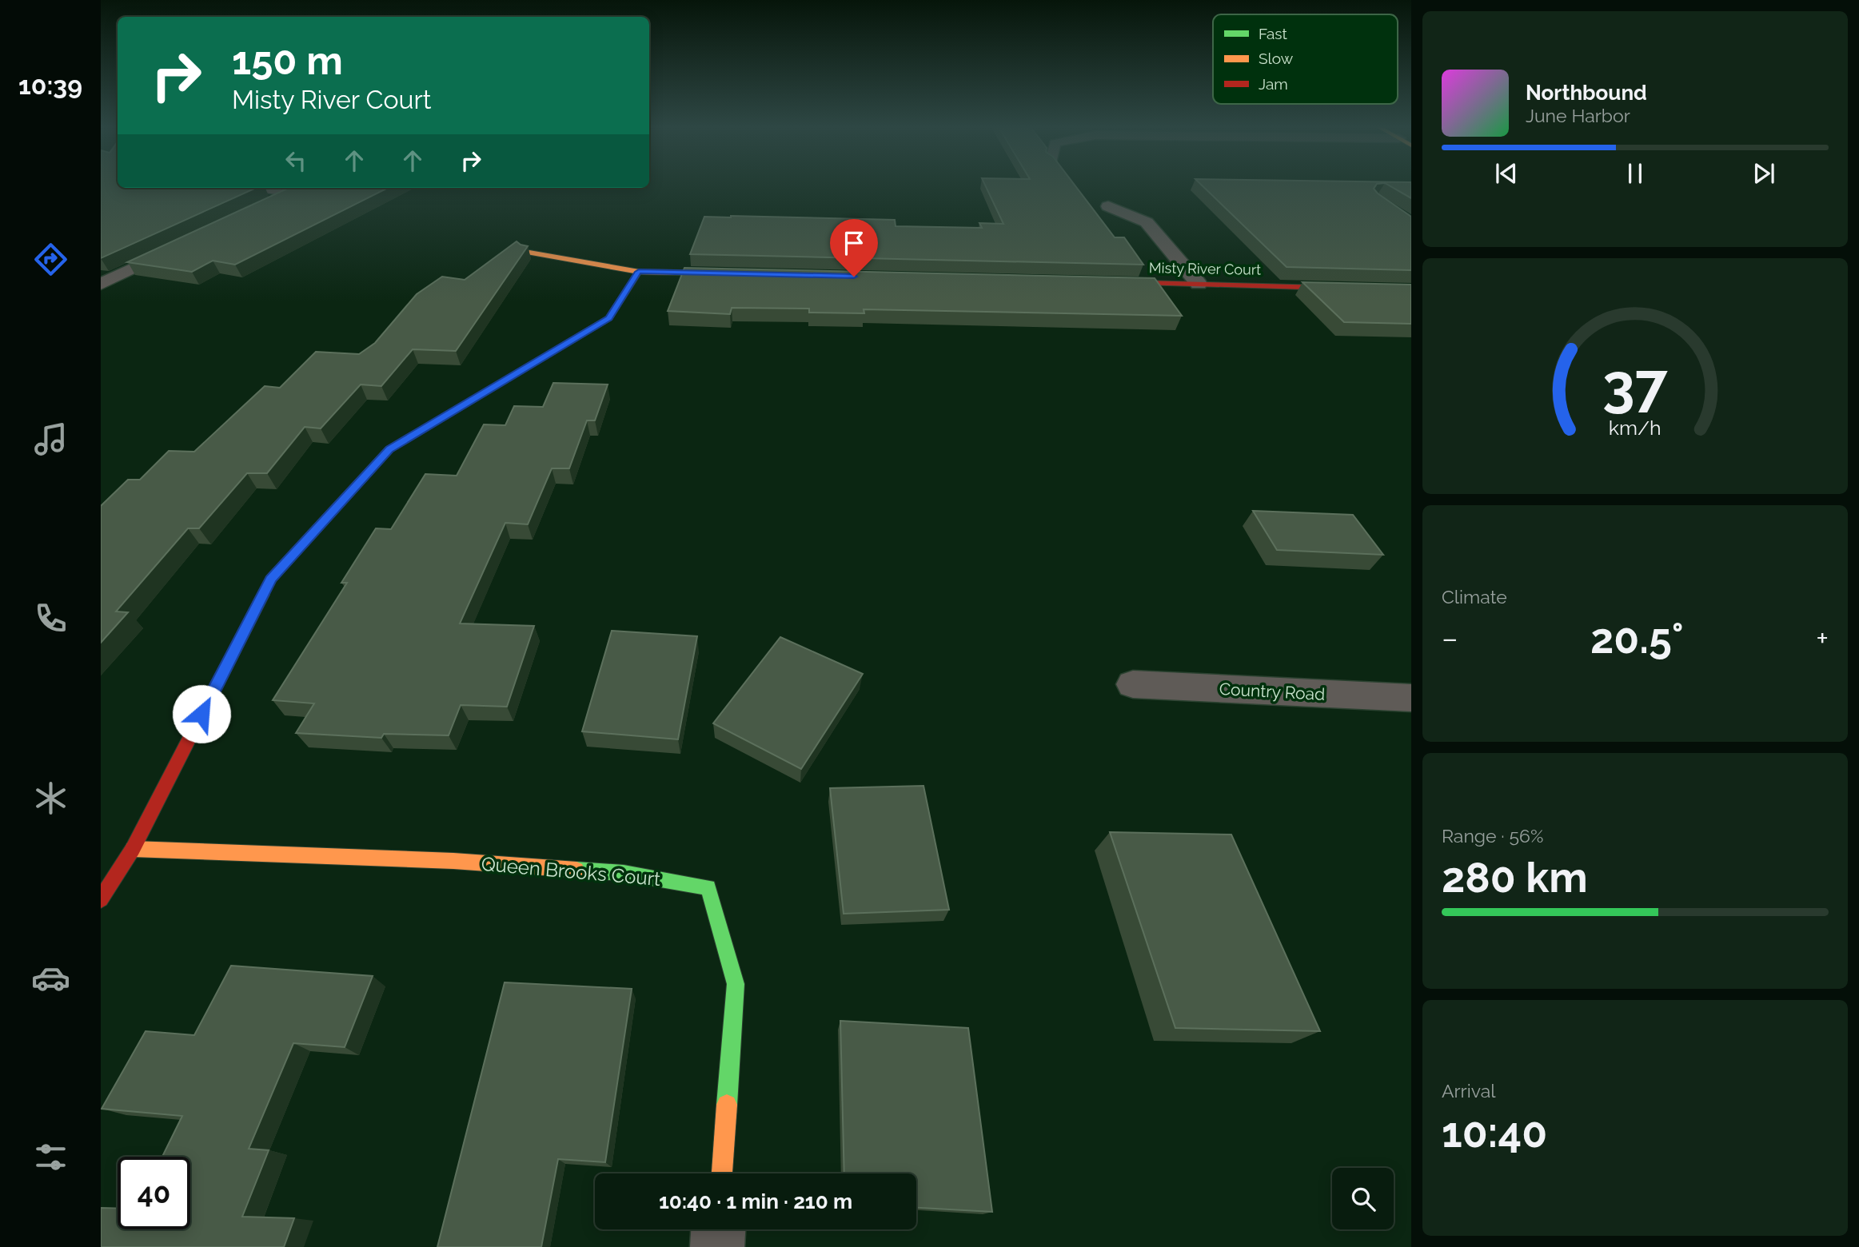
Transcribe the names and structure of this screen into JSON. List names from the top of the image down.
{
  "streets": {
    "street": ["Misty River Court", "Country Road", "Queen Brooks Court"]
  },
  "legend": ["Fast", "Slow", "Jam"],
  "page": {
    "tabs": "10:39",
    "turn": ["150 m", "Misty River Court"],
    "song": ["Northbound", "June Harbor"],
    "tile": [
      "Climate",
      ["Range · 56%", "280 km"],
      ["Arrival", "10:40"]
    ],
    "heat": ["−", "20.5°", "+"],
    "limit": "40",
    "trip": "10:40 · 1 min · 210 m",
    "gauge": ["37", "km/h"]
  }
}
